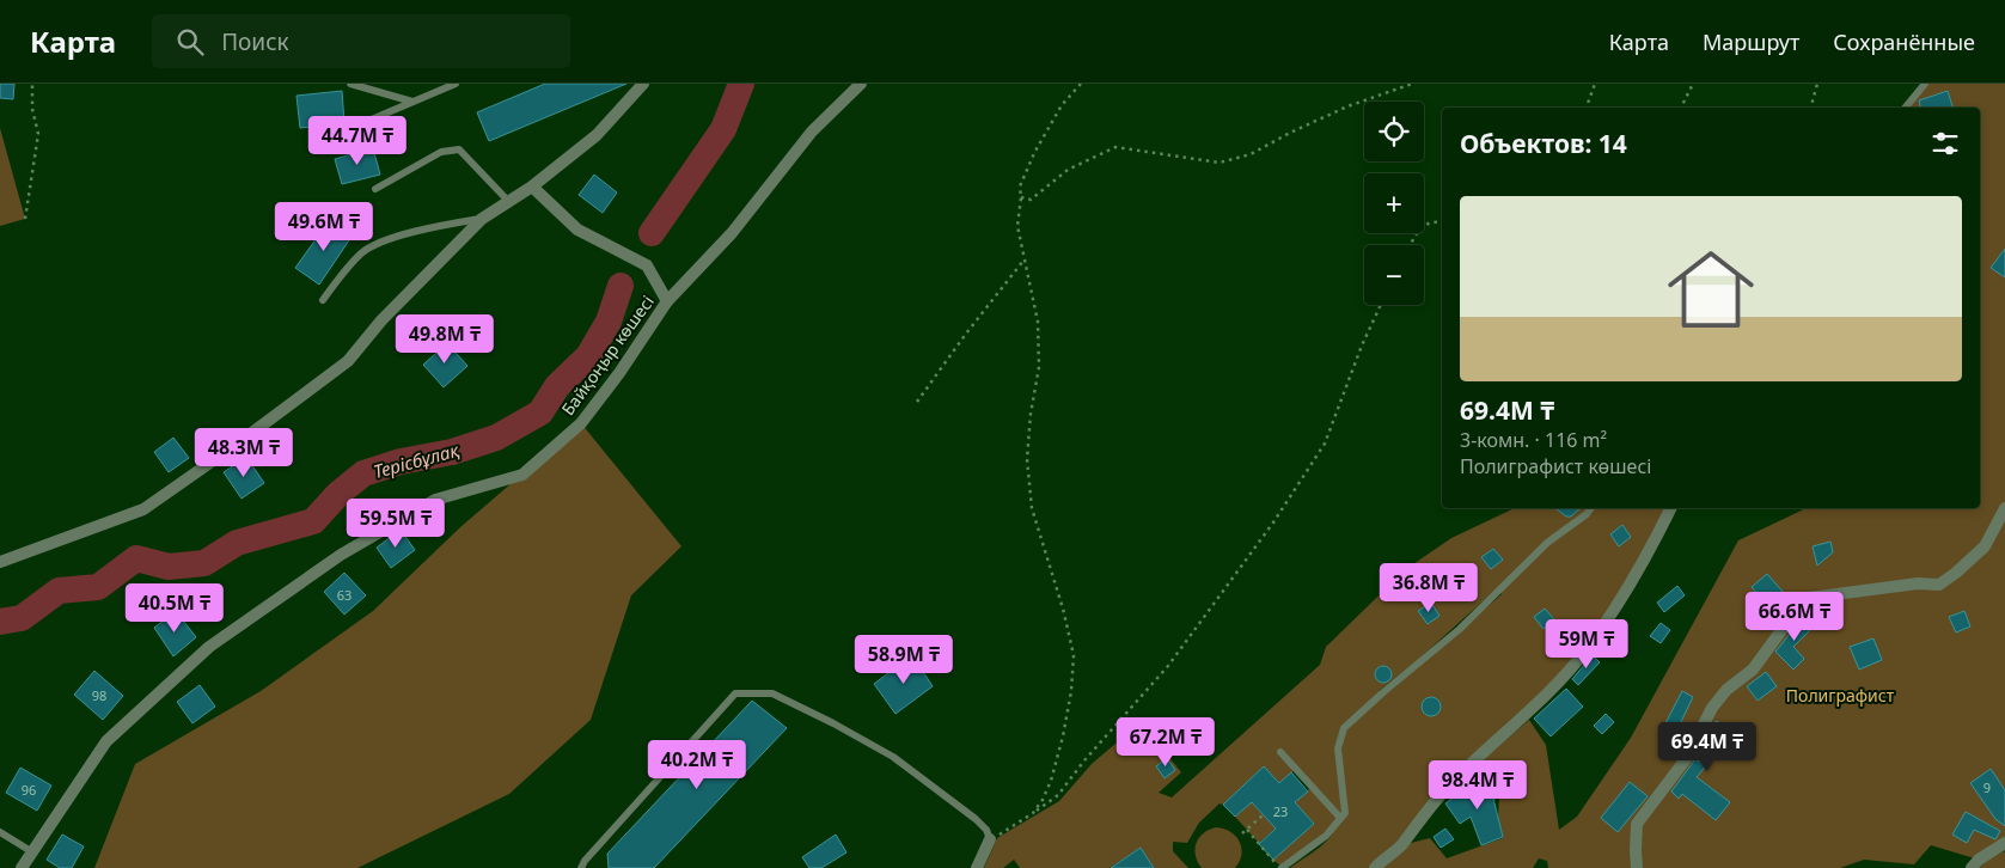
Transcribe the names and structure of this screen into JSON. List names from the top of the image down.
{
  "streets": {
    "street": ["Байқоңыр көшесі"]
  },
  "water": ["Терісбұлақ"],
  "parks": ["Полиграфист"],
  "house_numbers": [
    "63",
    "98",
    "9",
    "96",
    "23"
  ],
  "page": {
    "header": "Карта",
    "search": "Поиск",
    "nav": ["Карта", "Маршрут", "Сохранённые"],
    "map_buttons": ["+", "−"],
    "heading": "Объектов: 14",
    "price": [
      "44.7M ₸",
      "49.6M ₸",
      "49.8M ₸",
      "48.3M ₸",
      "59.5M ₸",
      "36.8M ₸",
      "40.5M ₸",
      "66.6M ₸",
      "59M ₸",
      "58.9M ₸",
      "67.2M ₸",
      "69.4M ₸",
      "40.2M ₸",
      "98.4M ₸"
    ],
    "list": [
      {
        "name": "69.4M ₸",
        "note": "3-комн. · 116 m² · Полиграфист көшесі"
      }
    ]
  }
}
